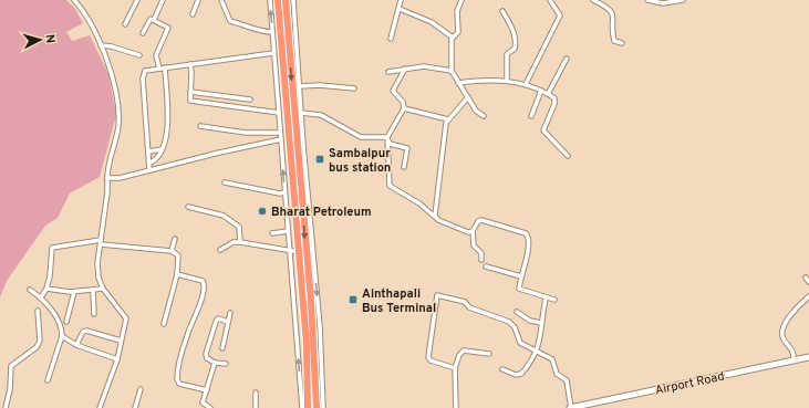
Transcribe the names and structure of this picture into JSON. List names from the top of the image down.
{
  "streets": {
    "main road": ["Airport Road"]
  },
  "places": {
    "transit": ["Sambalpur bus station", "Ainthapali Bus Terminal"],
    "other": ["Bharat Petroleum"]
  },
  "north": "right"
}
